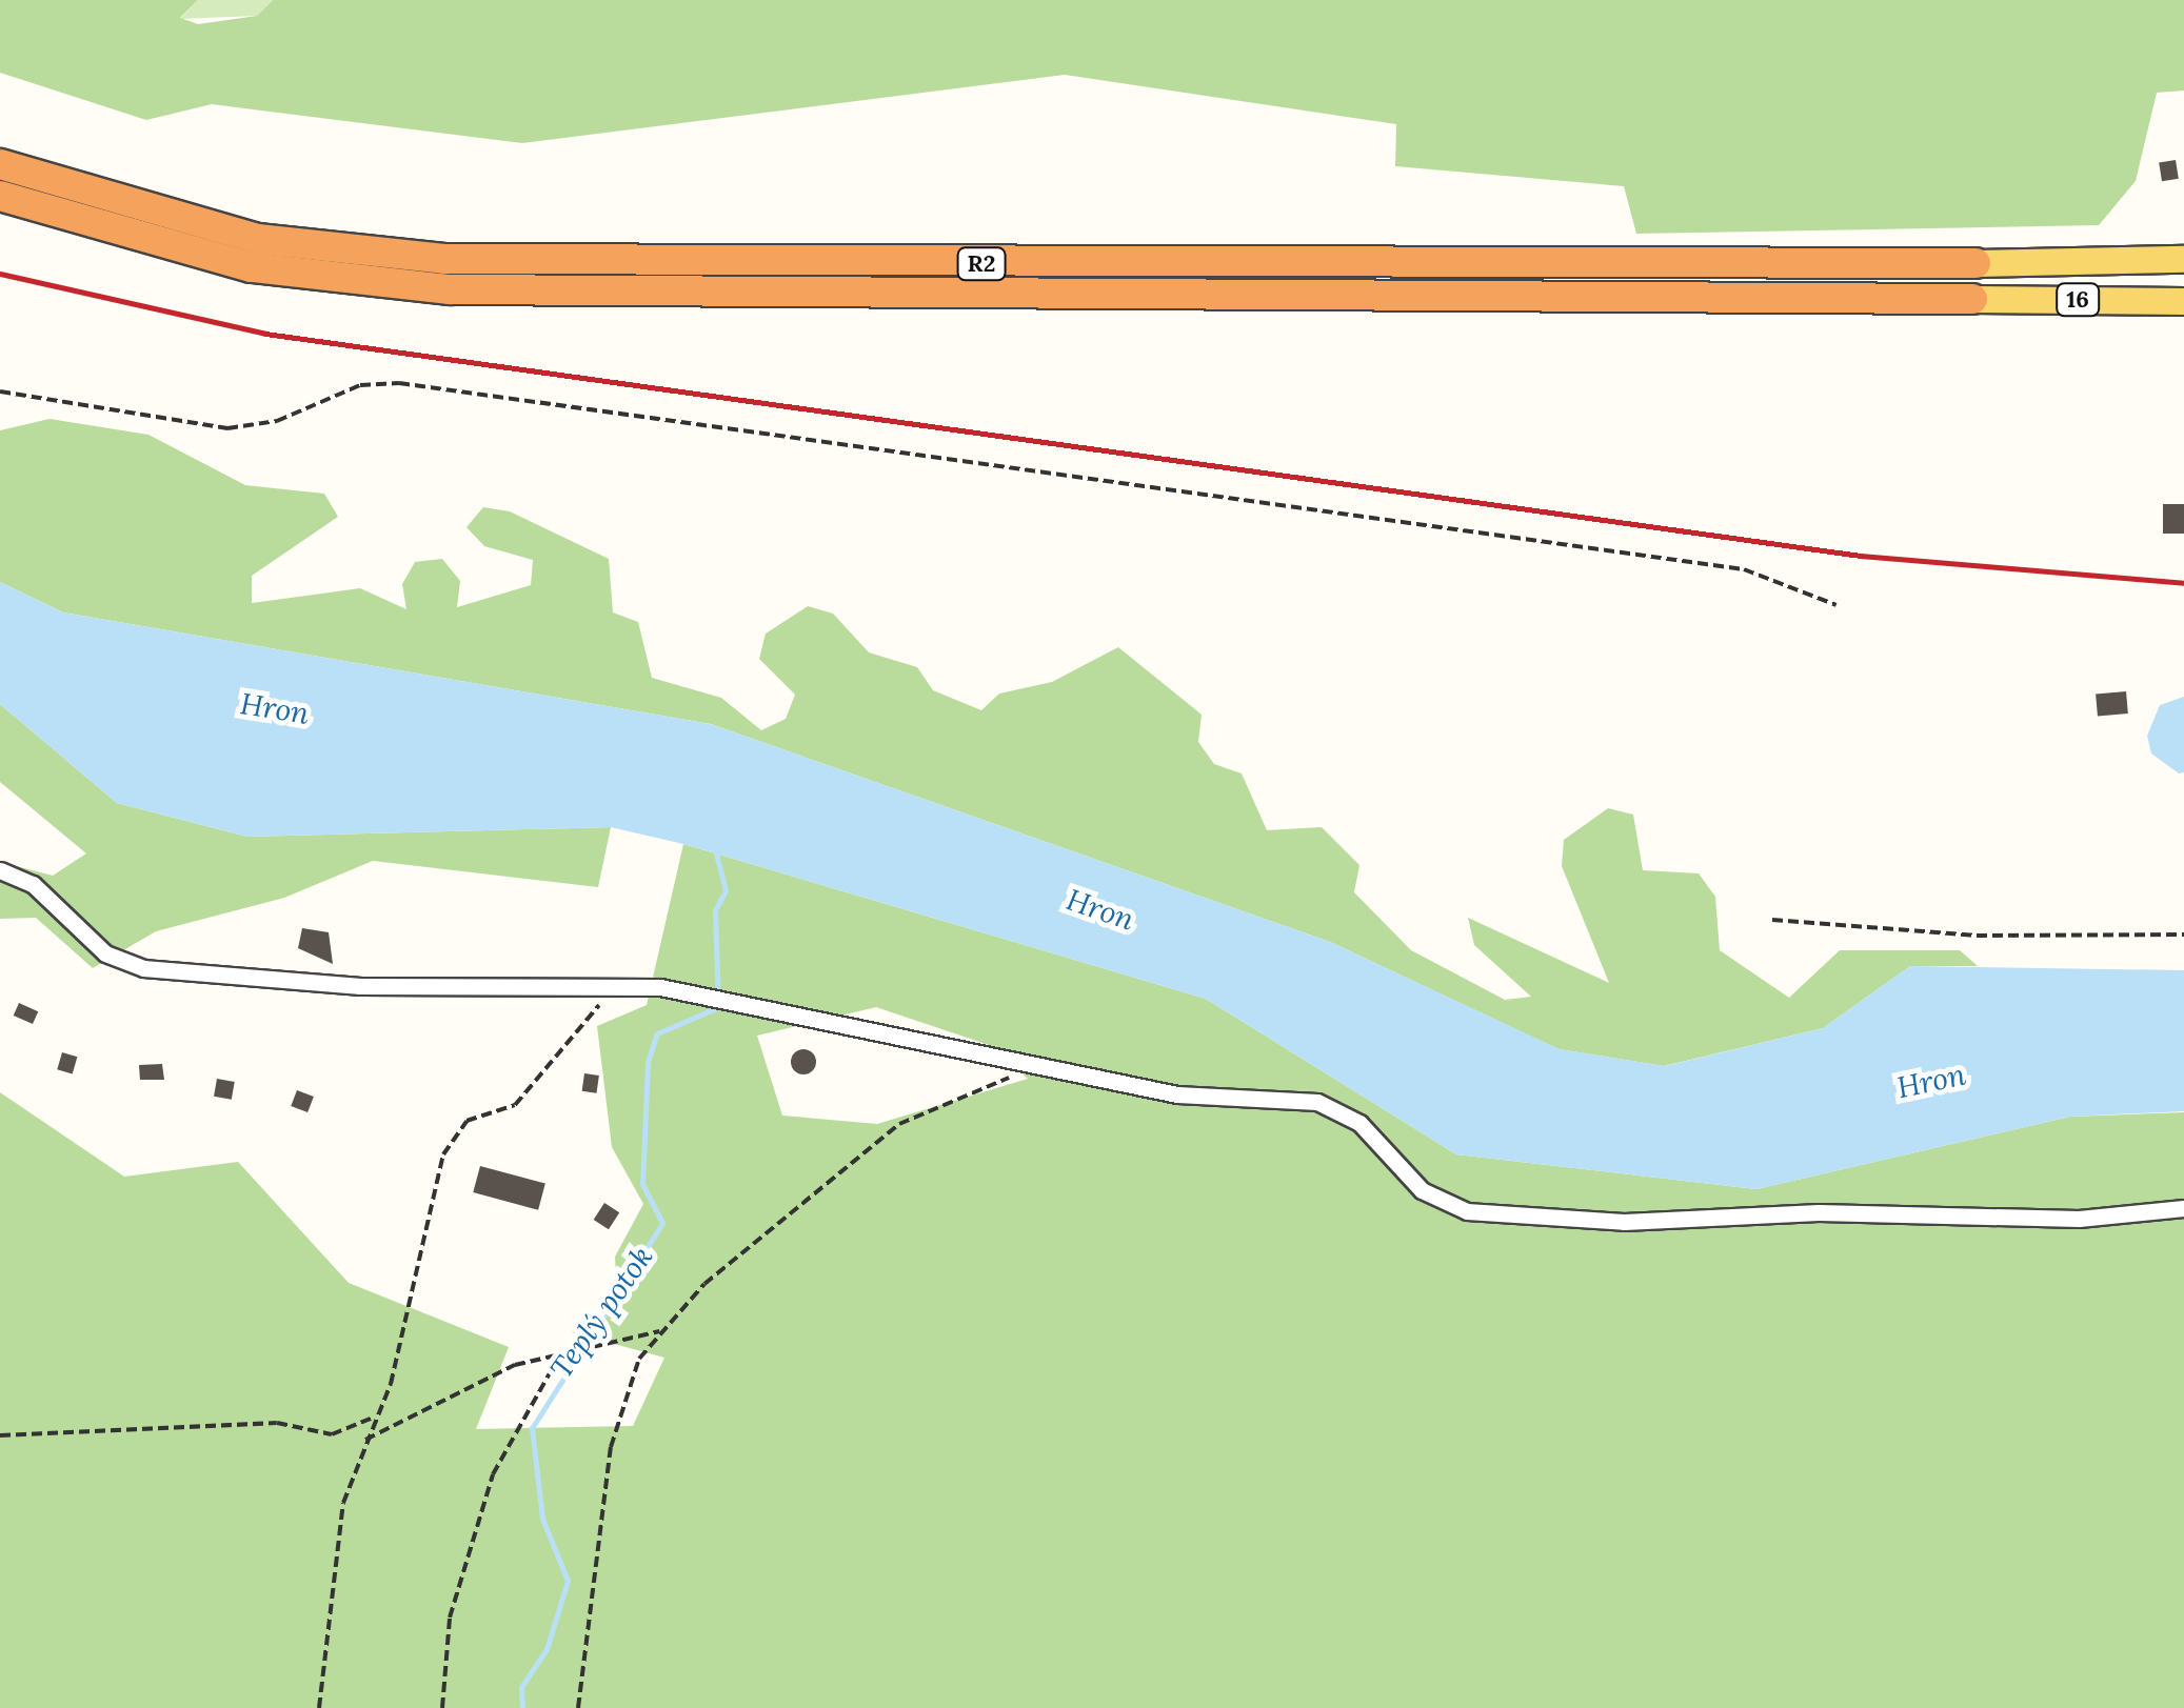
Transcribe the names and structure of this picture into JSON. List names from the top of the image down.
{
  "streets": {
    "highway": ["R2"],
    "main road": ["16"]
  },
  "crossings": [
    ["R2", "16"]
  ],
  "water": ["Hron", "Teplý potok"]
}
